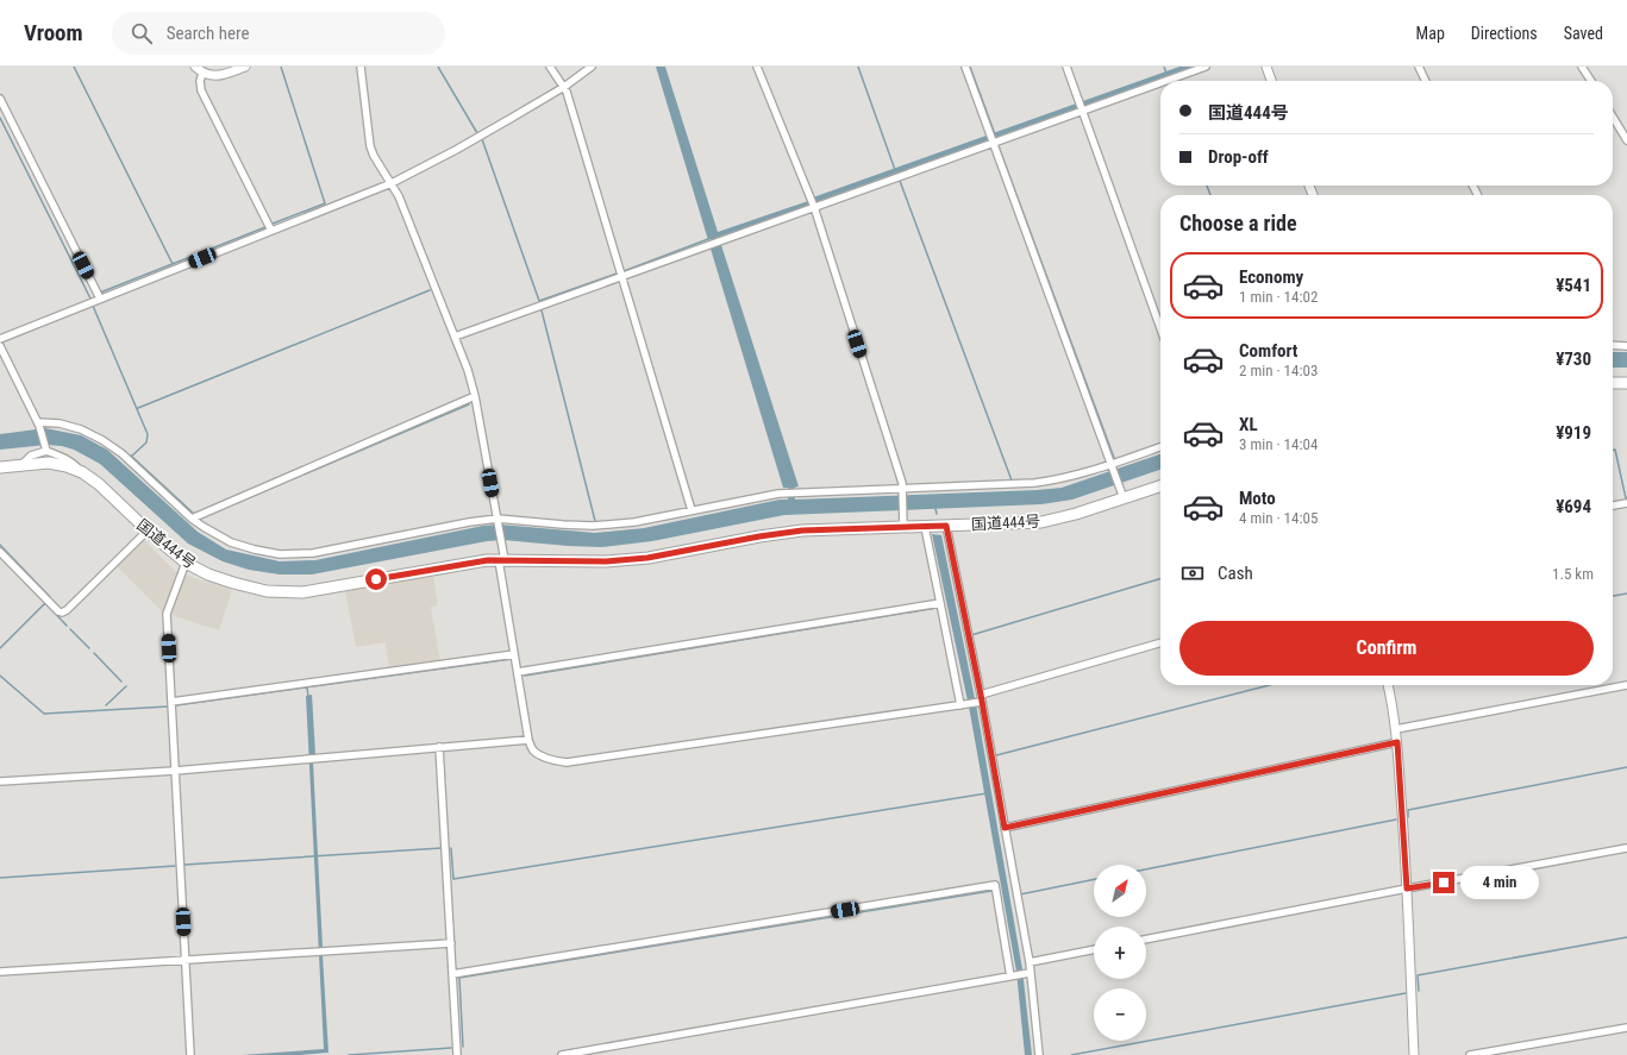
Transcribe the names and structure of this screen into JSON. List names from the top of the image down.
{
  "streets": {
    "highway": ["国道444号"]
  },
  "north": "top right",
  "page": {
    "header": "Vroom",
    "search": "Search here",
    "nav": ["Map", "Directions", "Saved"],
    "banner": ["国道444号", "Drop-off"],
    "heading": "Choose a ride",
    "list": [
      {
        "name": "Economy",
        "note": "1 min · 14:02",
        "value": "¥541"
      },
      {
        "name": "Comfort",
        "note": "2 min · 14:03",
        "value": "¥730"
      },
      {
        "name": "XL",
        "note": "3 min · 14:04",
        "value": "¥919"
      },
      {
        "name": "Moto",
        "note": "4 min · 14:05",
        "value": "¥694"
      }
    ],
    "pay": ["Cash", "1.5 km"],
    "buttons": "Confirm",
    "map_buttons": ["+", "−"],
    "bubble": "4 min"
  }
}
